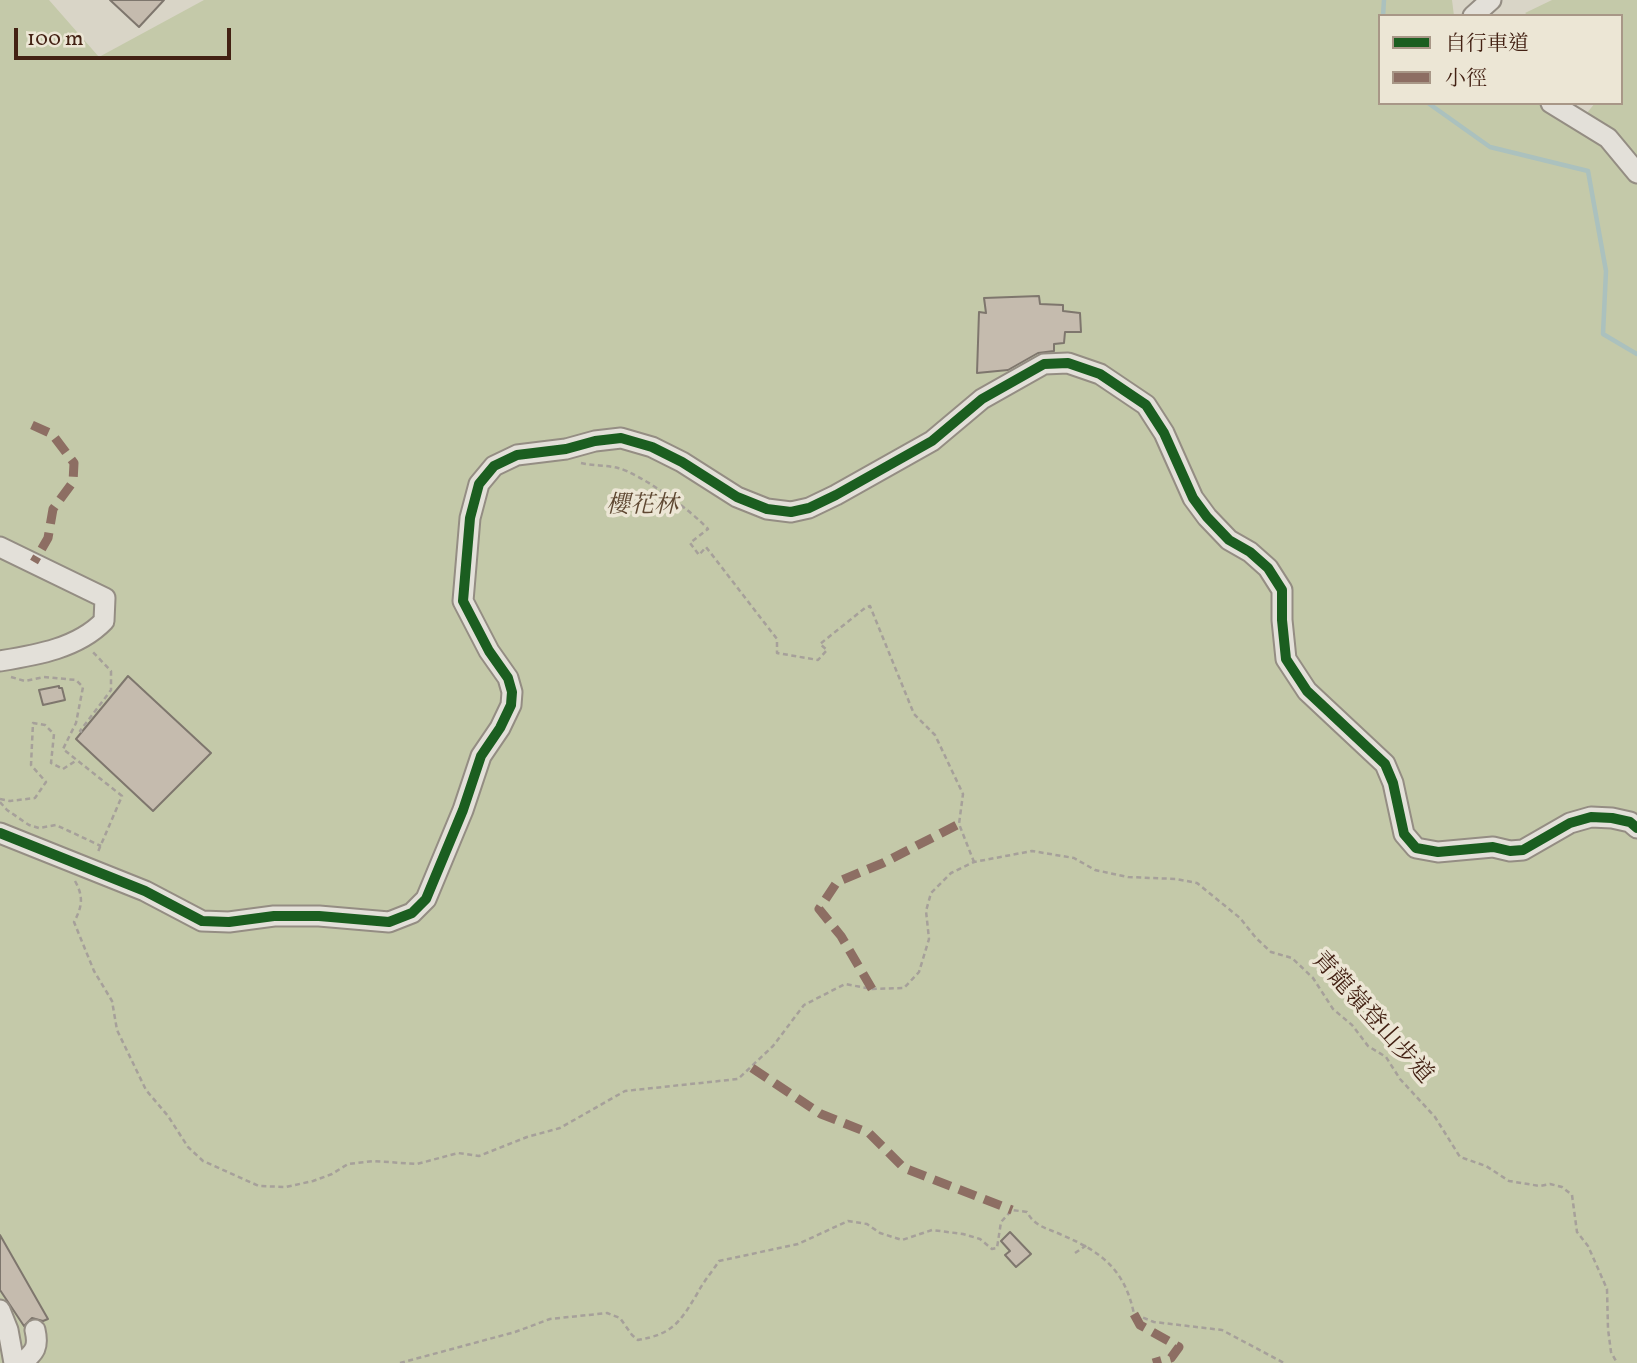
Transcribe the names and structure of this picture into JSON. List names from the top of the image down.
{
  "streets": {
    "path": ["青龍嶺登山步道"]
  },
  "parks": ["櫻花林"],
  "legend": ["自行車道", "小徑"],
  "scale_bar": "100 m"
}
